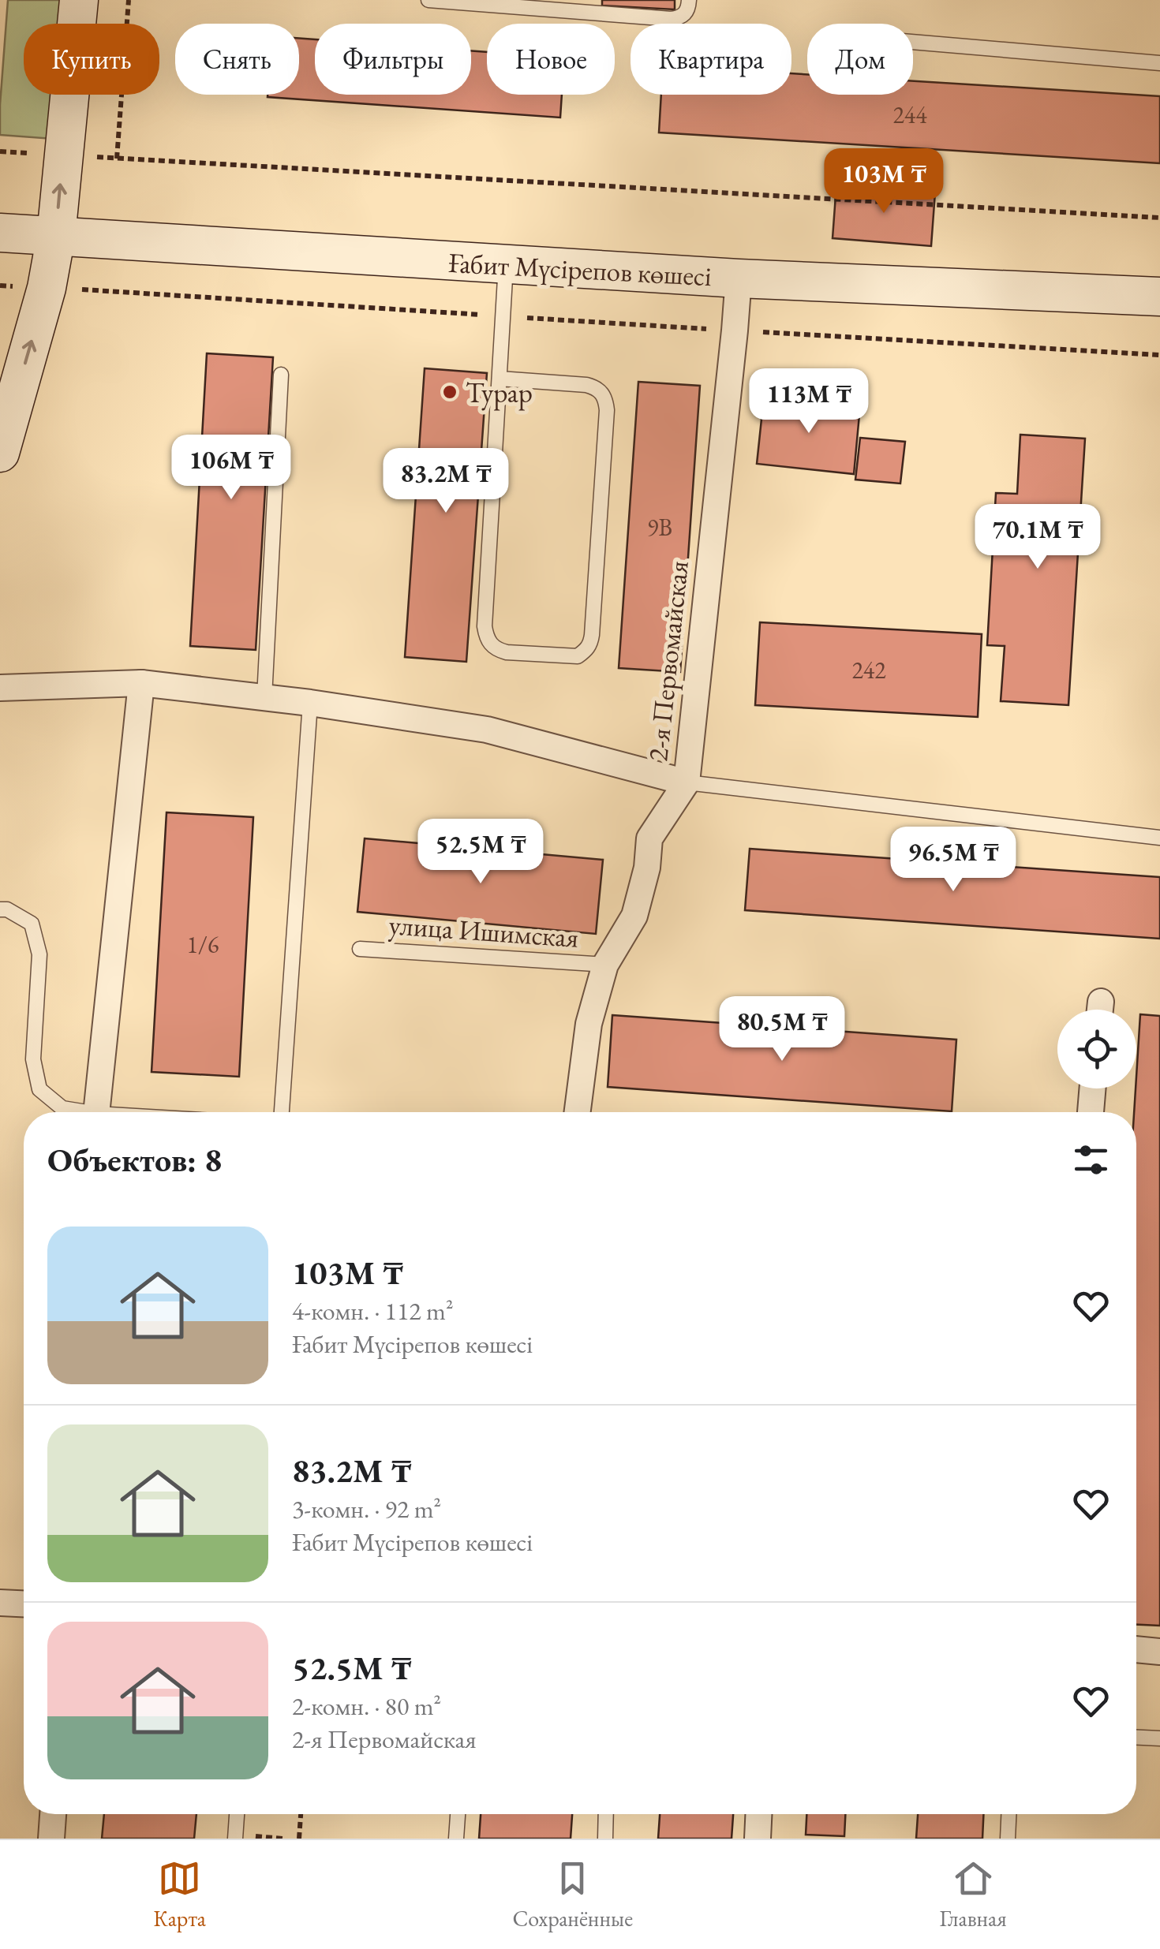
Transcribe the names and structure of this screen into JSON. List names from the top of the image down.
{
  "streets": {
    "main road": ["Ғабит Мүсірепов көшесі"],
    "street": ["2-я Первомайская"],
    "lane": ["улица Ишимская"]
  },
  "crossings": [
    ["Ғабит Мүсірепов көшесі", "2-я Первомайская"],
    ["2-я Первомайская", "улица Ишимская"]
  ],
  "places": ["Турар"],
  "house_numbers": [
    "244",
    "9В",
    "242",
    "1/6"
  ],
  "page": {
    "chip": [
      "Купить",
      "Снять",
      "Фильтры",
      "Новое",
      "Квартира",
      "Дом"
    ],
    "price": [
      "103M ₸",
      "113M ₸",
      "106M ₸",
      "83.2M ₸",
      "70.1M ₸",
      "52.5M ₸",
      "96.5M ₸",
      "80.5M ₸"
    ],
    "heading": "Объектов: 8",
    "list": [
      {
        "name": "103M ₸",
        "note": "4-комн. · 112 m² · Ғабит Мүсірепов көшесі"
      },
      {
        "name": "83.2M ₸",
        "note": "3-комн. · 92 m² · Ғабит Мүсірепов көшесі"
      },
      {
        "name": "52.5M ₸",
        "note": "2-комн. · 80 m² · 2-я Первомайская"
      }
    ],
    "tabs": ["Карта", "Сохранённые", "Главная"]
  }
}
